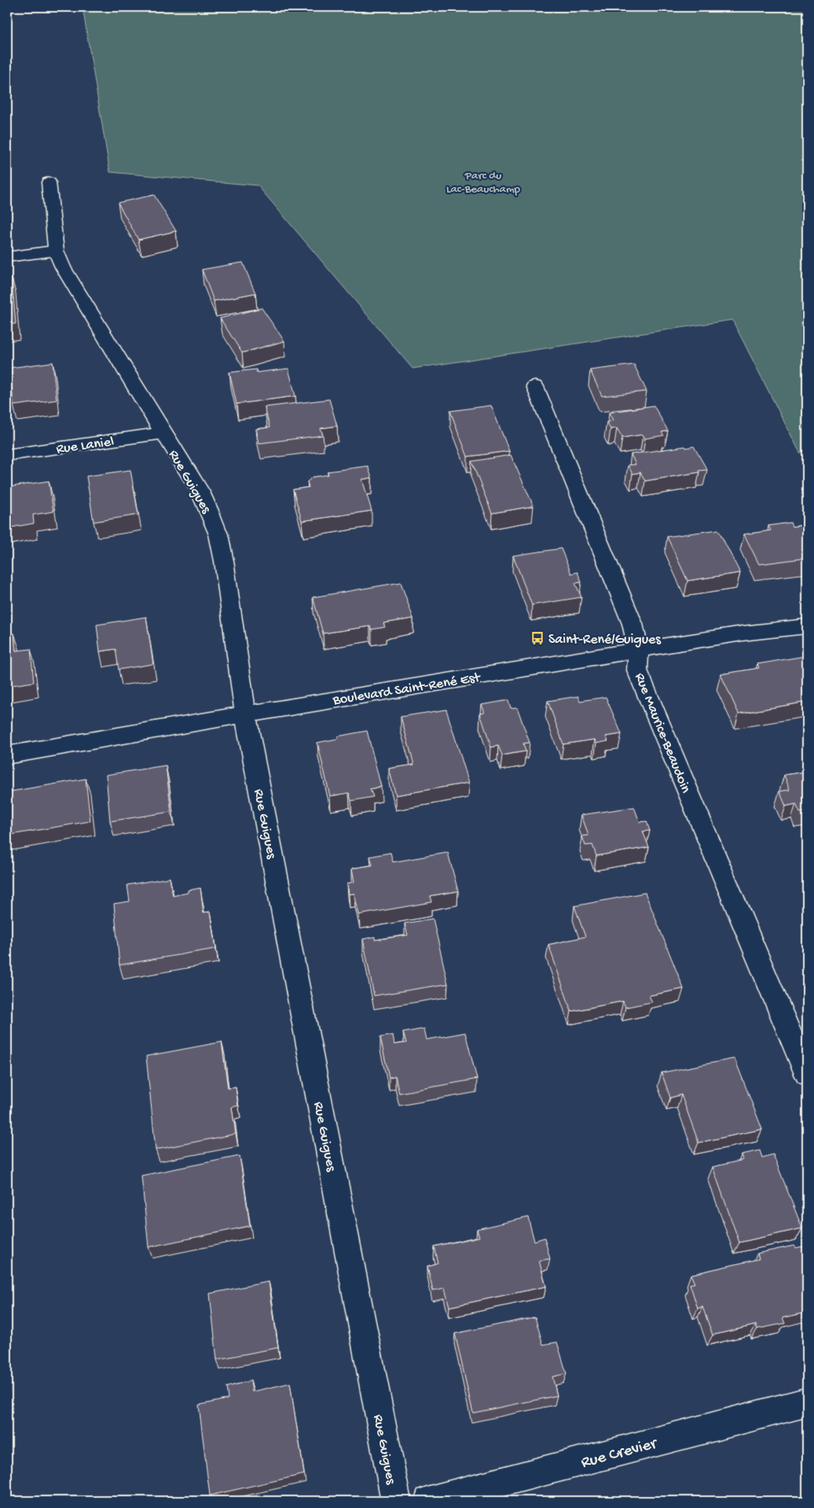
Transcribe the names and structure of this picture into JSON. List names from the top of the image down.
{
  "streets": {
    "street": [
      "Rue Laniel",
      "Rue Guigues",
      "Boulevard Saint-René Est",
      "Rue Maurice-Beaudoin",
      "Rue Crevier"
    ]
  },
  "crossings": [
    ["Rue Laniel", "Rue Guigues"],
    ["Rue Guigues", "Boulevard Saint-René Est"],
    ["Boulevard Saint-René Est", "Rue Maurice-Beaudoin"]
  ],
  "parks": ["Parc du Lac-Beauchamp"],
  "places": {
    "bus stop": ["Saint-René/Guigues"]
  }
}
